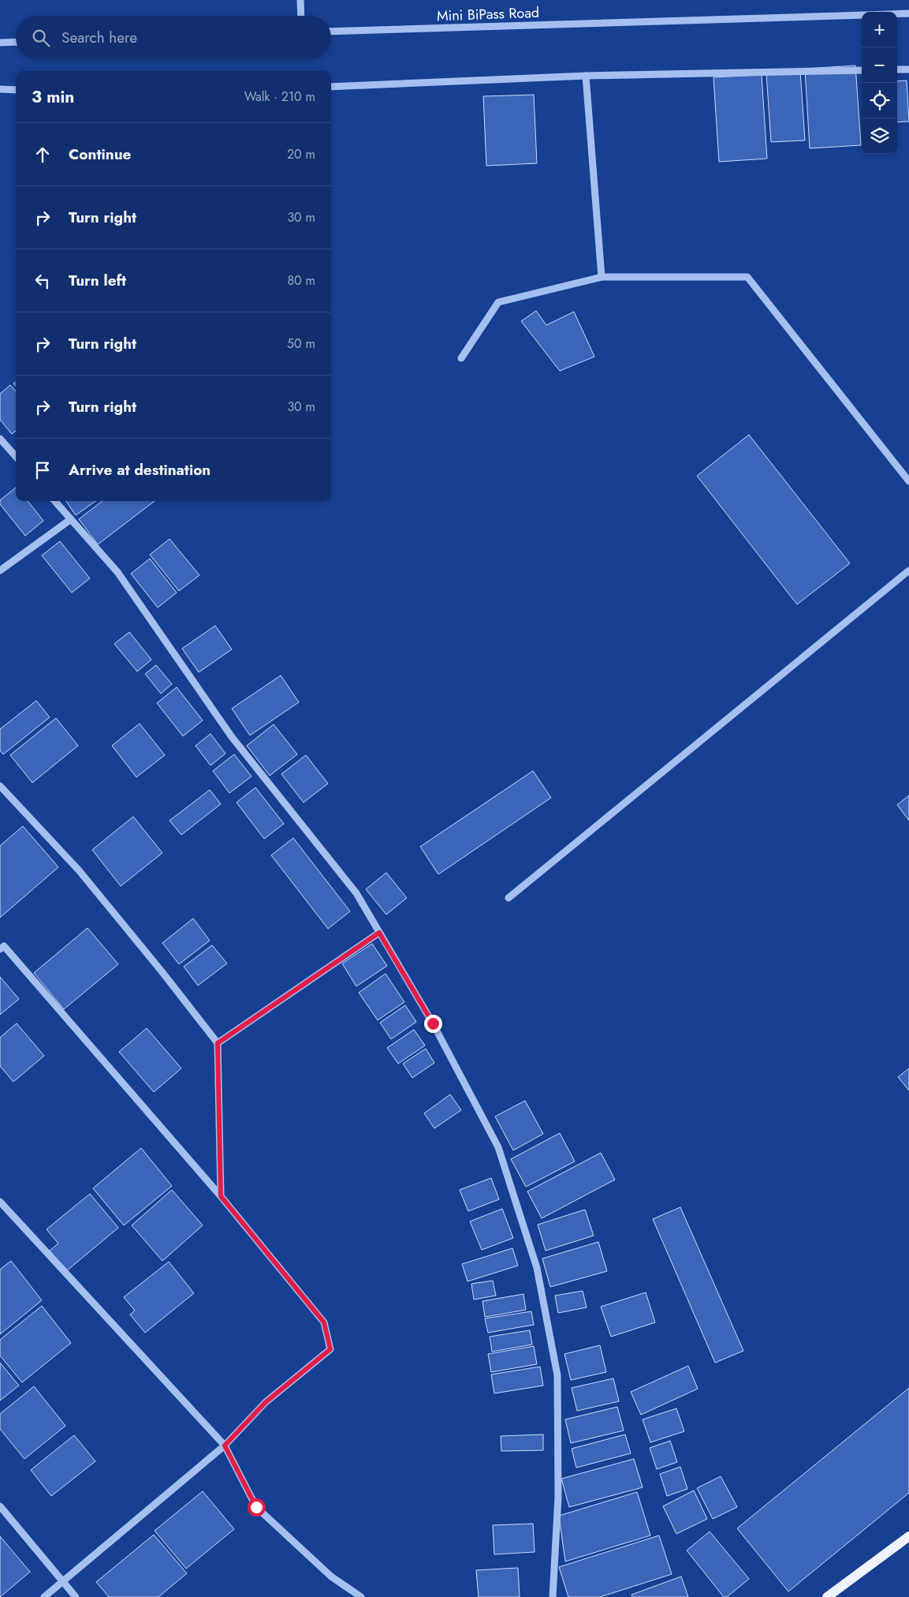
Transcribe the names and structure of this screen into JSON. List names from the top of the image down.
{
  "streets": {
    "street": ["Mini BiPass Road"]
  },
  "page": {
    "map_buttons": ["+", "−"],
    "search": "Search here",
    "heading": ["3 min", "Walk · 210 m"],
    "list": [
      ["Continue", "20 m"],
      ["Turn right", "30 m"],
      ["Turn left", "80 m"],
      ["Turn right", "50 m"],
      ["Turn right", "30 m"],
      "Arrive at destination"
    ]
  }
}
